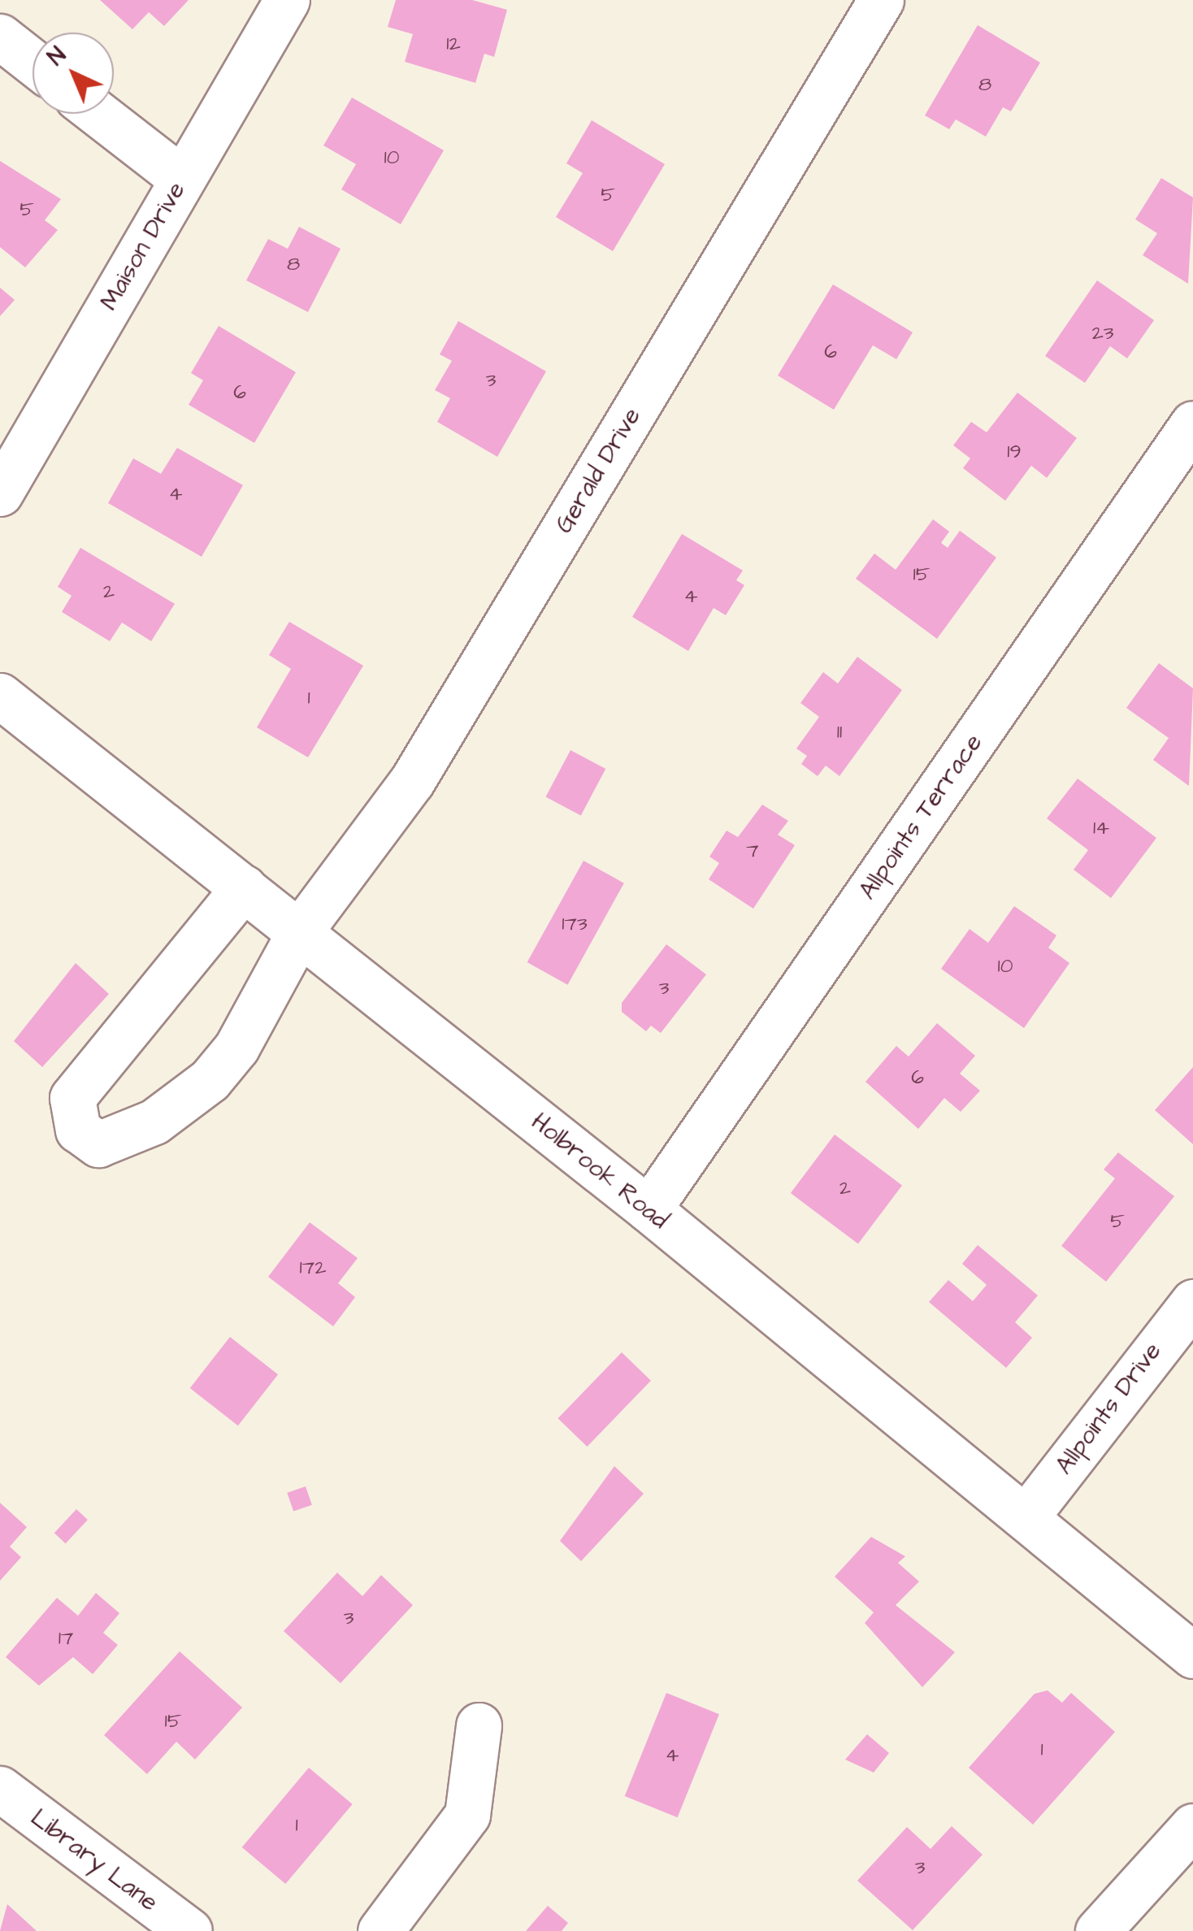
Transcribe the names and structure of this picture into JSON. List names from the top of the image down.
{
  "streets": {
    "street": [
      "Maison Drive",
      "Gerald Drive",
      "Allpoints Terrace",
      "Holbrook Road",
      "Allpoints Drive",
      "Library Lane"
    ]
  },
  "crossings": [
    ["Gerald Drive", "Holbrook Road"],
    ["Allpoints Terrace", "Holbrook Road"],
    ["Holbrook Road", "Allpoints Drive"]
  ],
  "house_numbers": [
    "12",
    "8",
    "10",
    "5",
    "5",
    "8",
    "23",
    "6",
    "3",
    "6",
    "19",
    "4",
    "15",
    "2",
    "4",
    "1",
    "11",
    "14",
    "7",
    "173",
    "10",
    "3",
    "6",
    "2",
    "5",
    "172",
    "3",
    "17",
    "15",
    "1",
    "4",
    "1",
    "3"
  ],
  "north": "top left"
}
